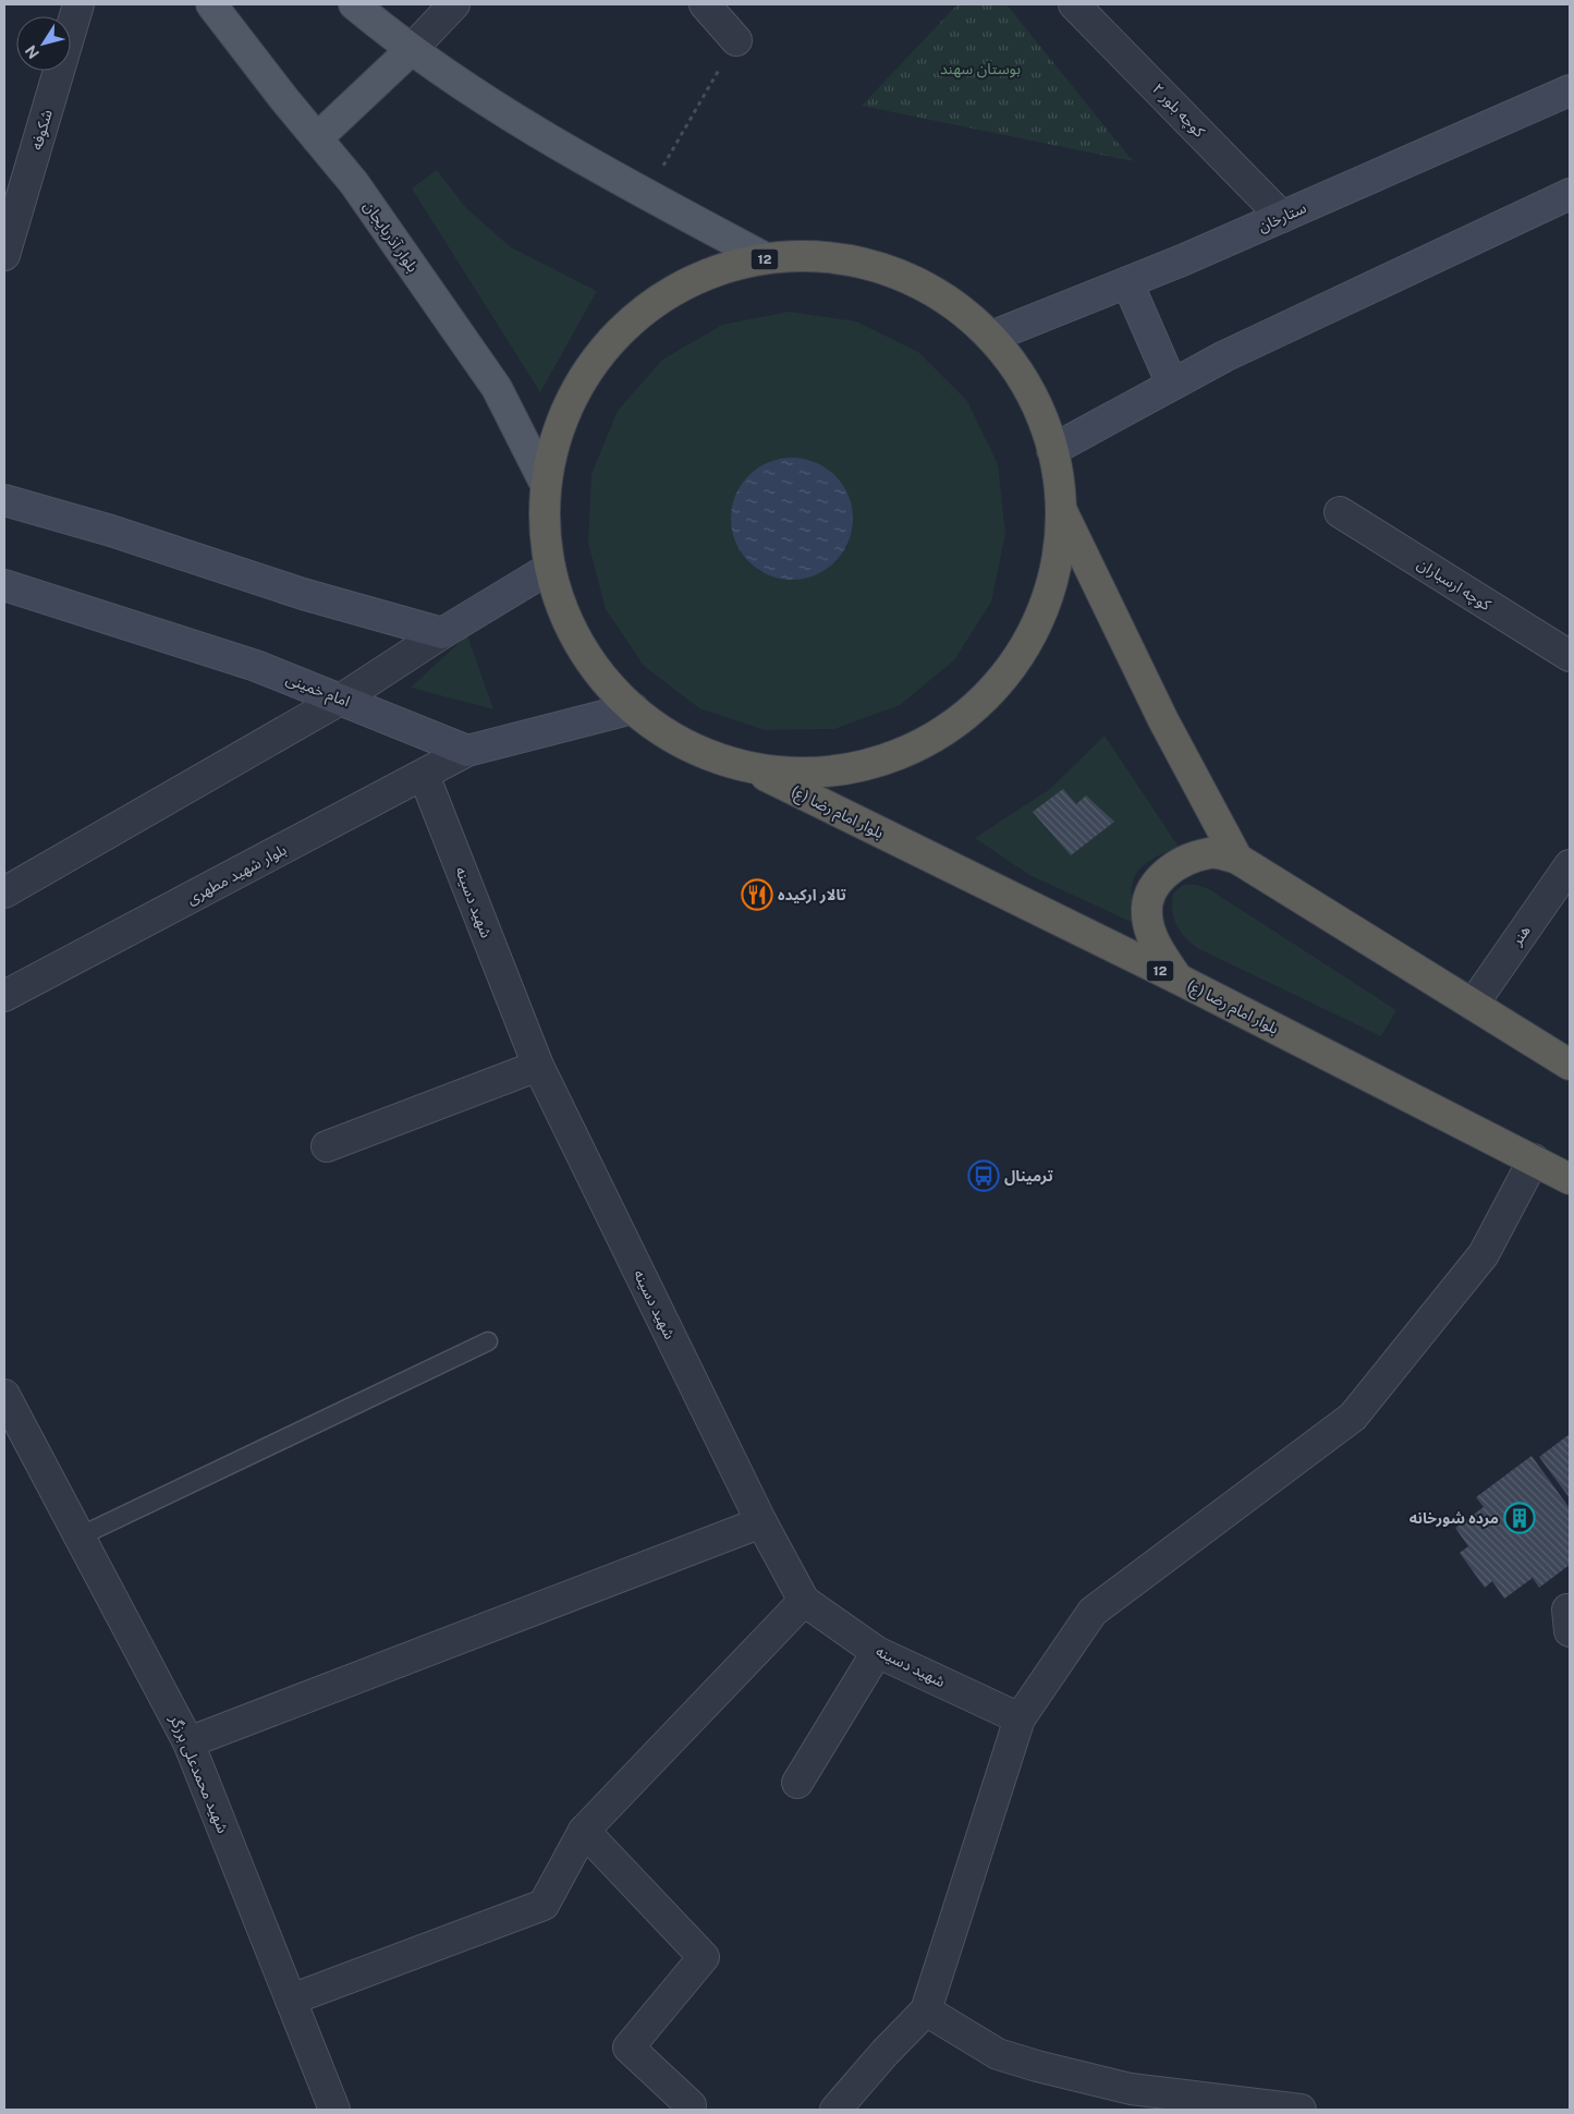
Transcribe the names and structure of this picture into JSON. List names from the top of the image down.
{
  "streets": {
    "highway": ["12", "بلوار امام رضا (ع)"],
    "main road": ["ستارخان", "بلوار آذربایجان", "امام خمینی"],
    "street": [
      "کوچه بلور ۲",
      "شکوفه",
      "کوچه ارسباران",
      "بلوار شهید مطهری",
      "شهید دسینه",
      "هنر",
      "شهید محمدعلی برزگر"
    ]
  },
  "crossings": [
    ["کوچه بلور ۲", "ستارخان"],
    ["ستارخان", "12"],
    ["بلوار آذربایجان", "12"],
    ["12", "بلوار امام رضا (ع)"],
    ["امام خمینی", "بلوار شهید مطهری"],
    ["بلوار شهید مطهری", "شهید دسینه"]
  ],
  "parks": ["بوستان سهند"],
  "places": {
    "restaurant": ["تالار ارکیده"],
    "bus stop": ["ترمینال"],
    "building": ["مرده شورخانه"]
  },
  "north": "bottom left"
}
